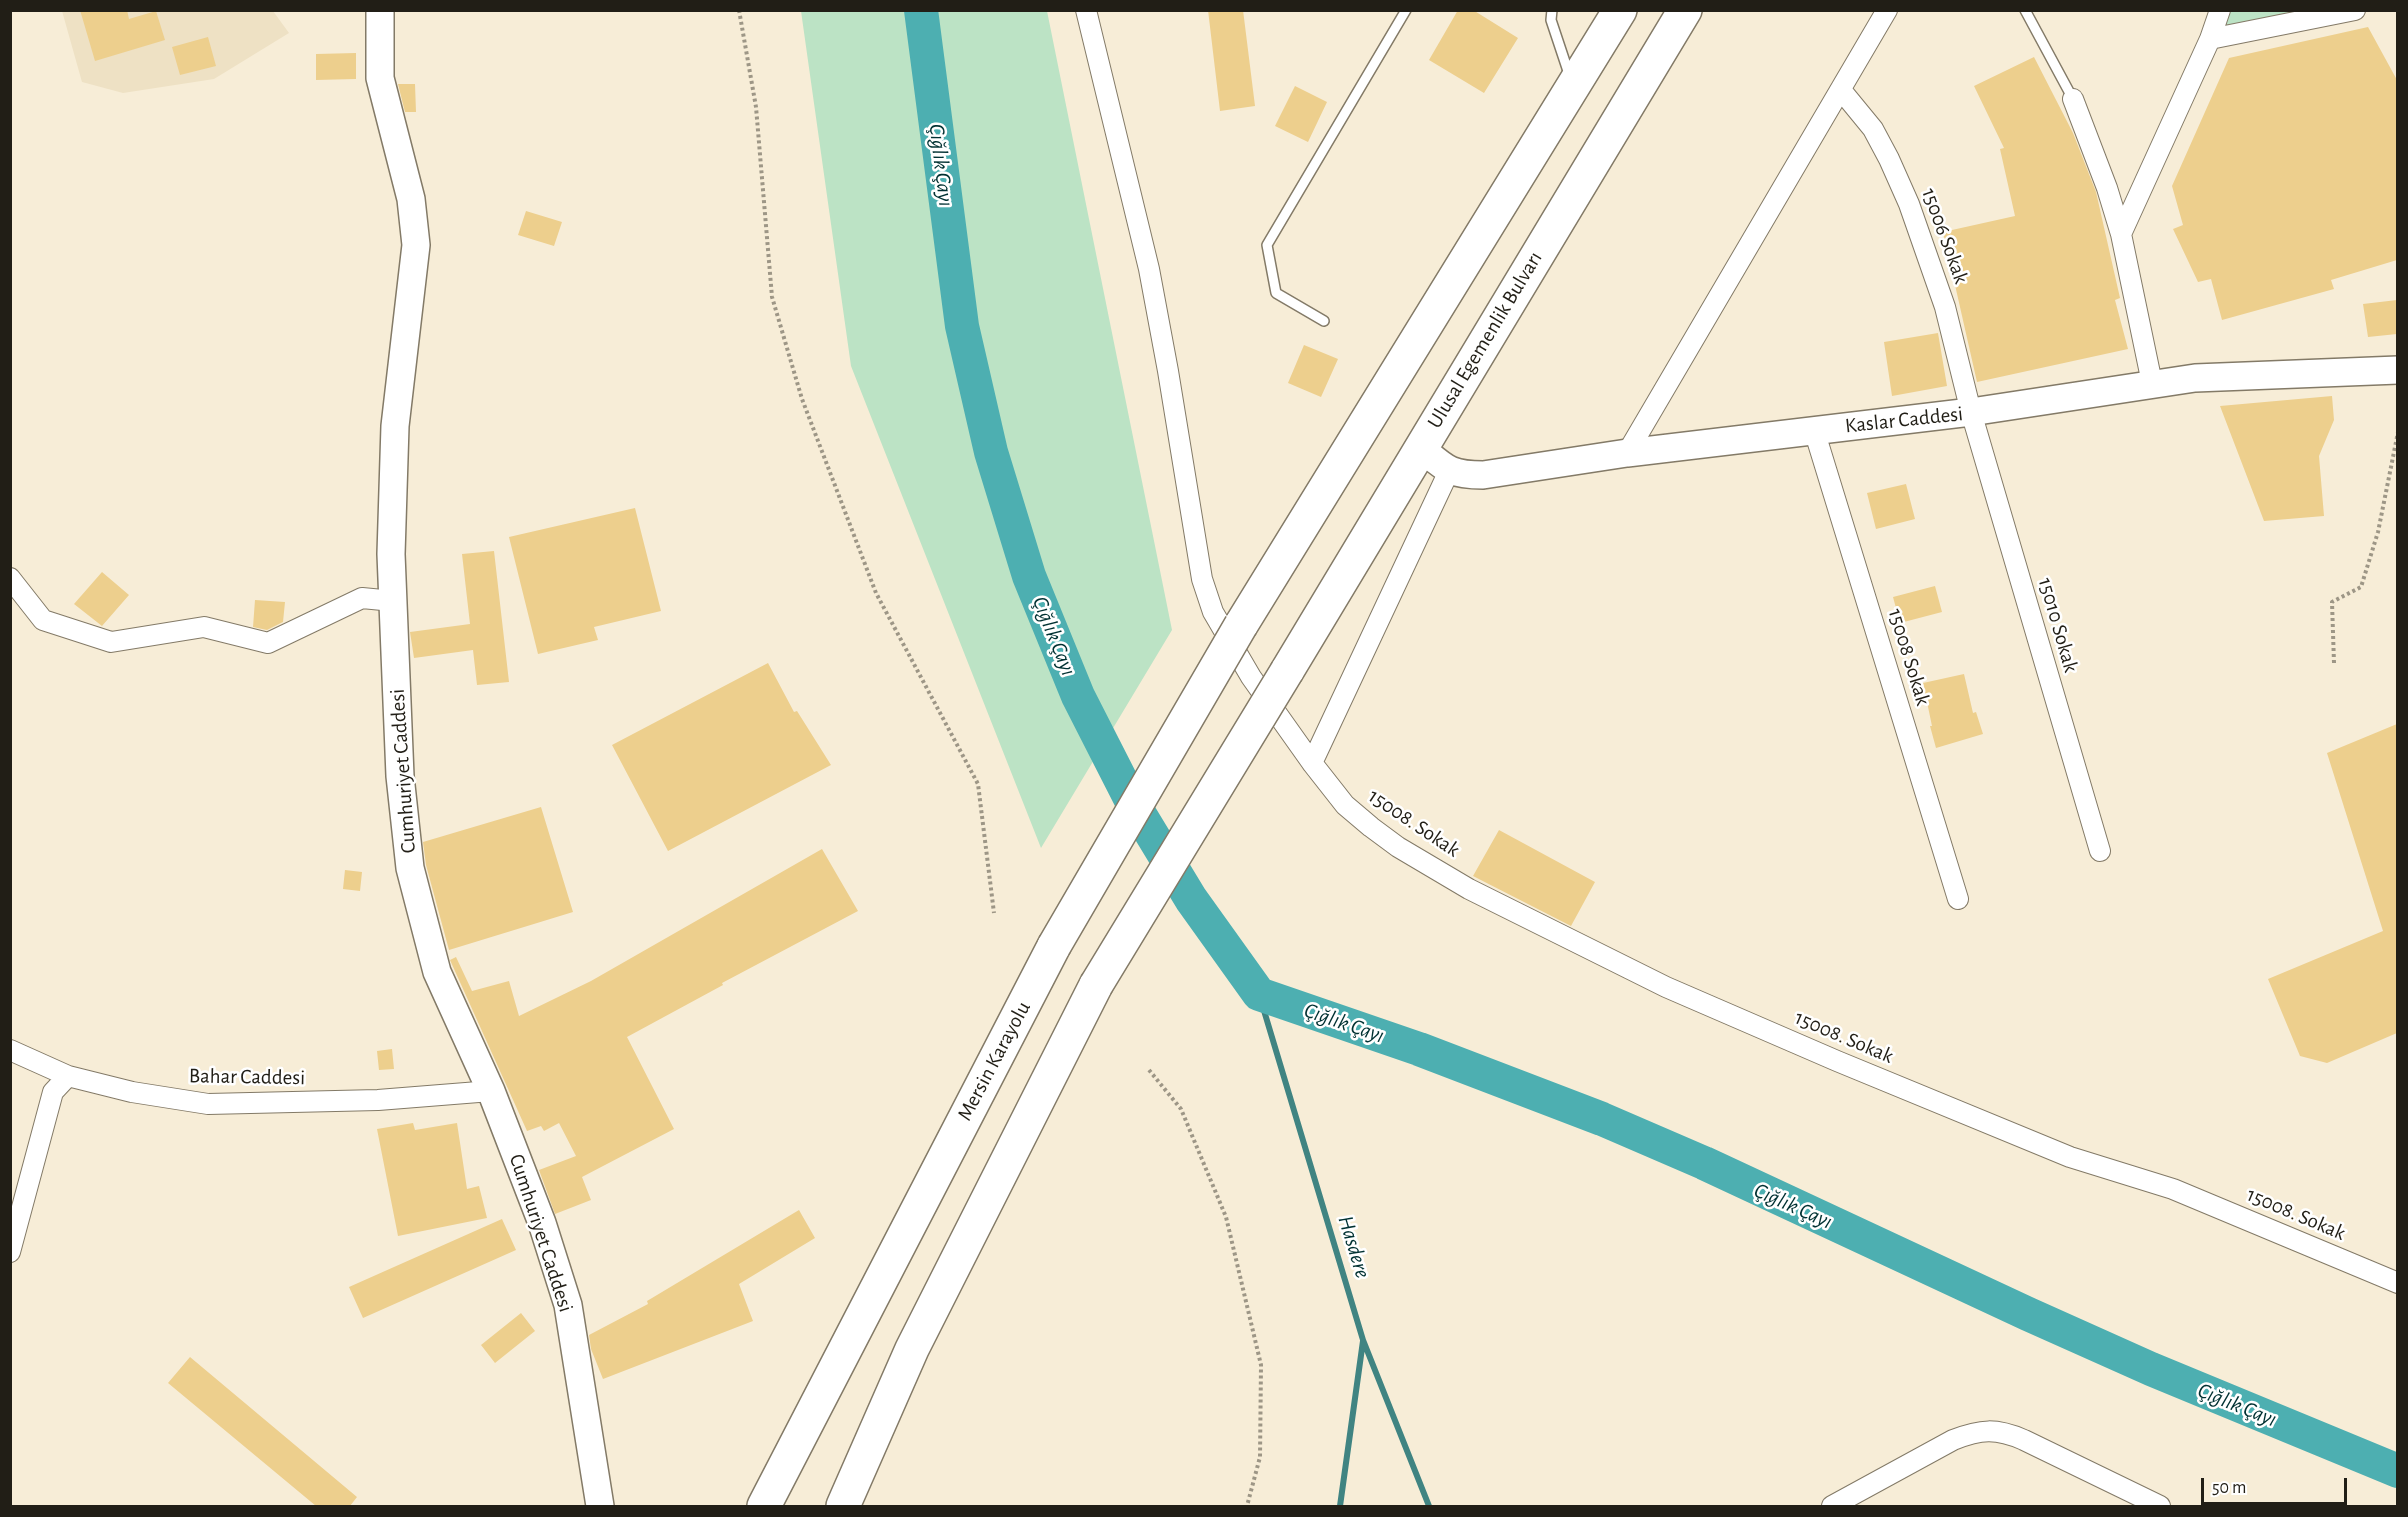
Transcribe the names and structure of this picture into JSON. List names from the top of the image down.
{
  "streets": {
    "highway": ["Ulusal Egemenlik Bulvarı", "Mersin Karayolu"],
    "street": [
      "15006 Sokak",
      "Kaslar Caddesi",
      "15010 Sokak",
      "15008 Sokak",
      "Cumhuriyet Caddesi",
      "15008. Sokak",
      "Bahar Caddesi"
    ]
  },
  "crossings": [
    ["15006 Sokak", "Kaslar Caddesi"],
    ["15006 Sokak", "15010 Sokak"],
    ["Kaslar Caddesi", "15010 Sokak"],
    ["Kaslar Caddesi", "15008 Sokak"],
    ["Cumhuriyet Caddesi", "Bahar Caddesi"]
  ],
  "water": ["Çığlık Çayı", "Hasdere"],
  "scale_bar": "50 m"
}
